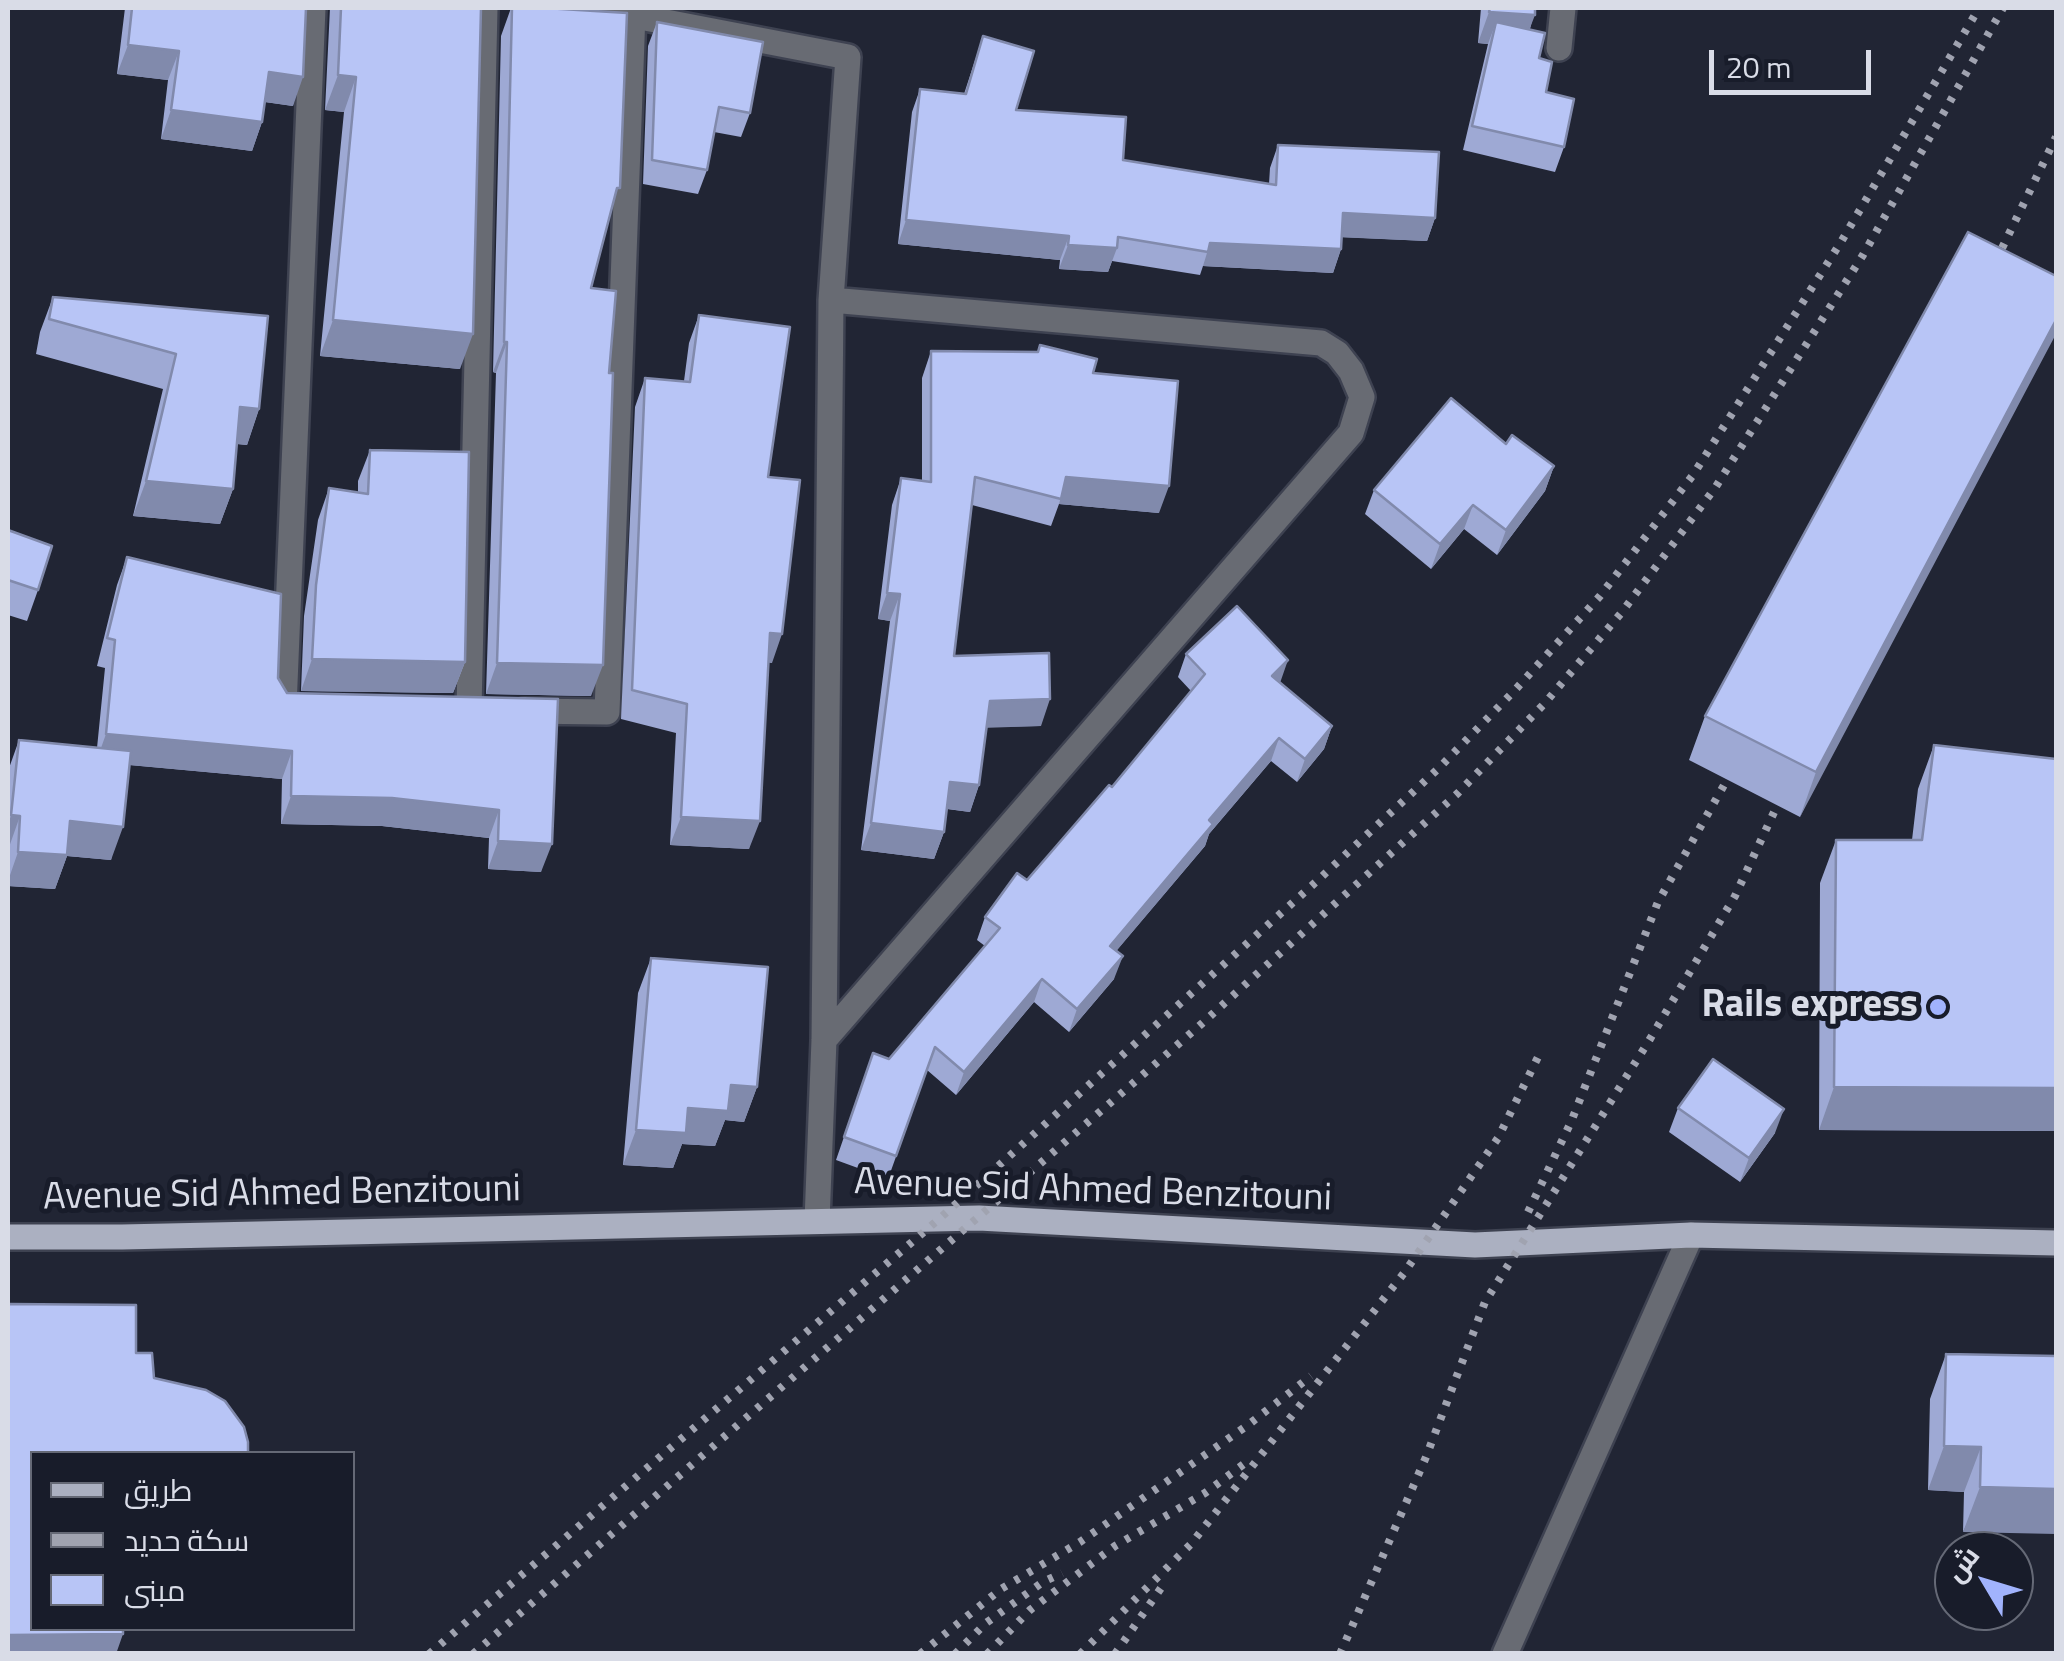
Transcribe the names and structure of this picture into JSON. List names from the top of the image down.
{
  "streets": {
    "main road": ["Avenue Sid Ahmed Benzitouni"]
  },
  "places": ["Rails express"],
  "legend": ["طريق", "سكة حديد", "مبنى"],
  "scale_bar": "20 m",
  "north": "top left"
}
